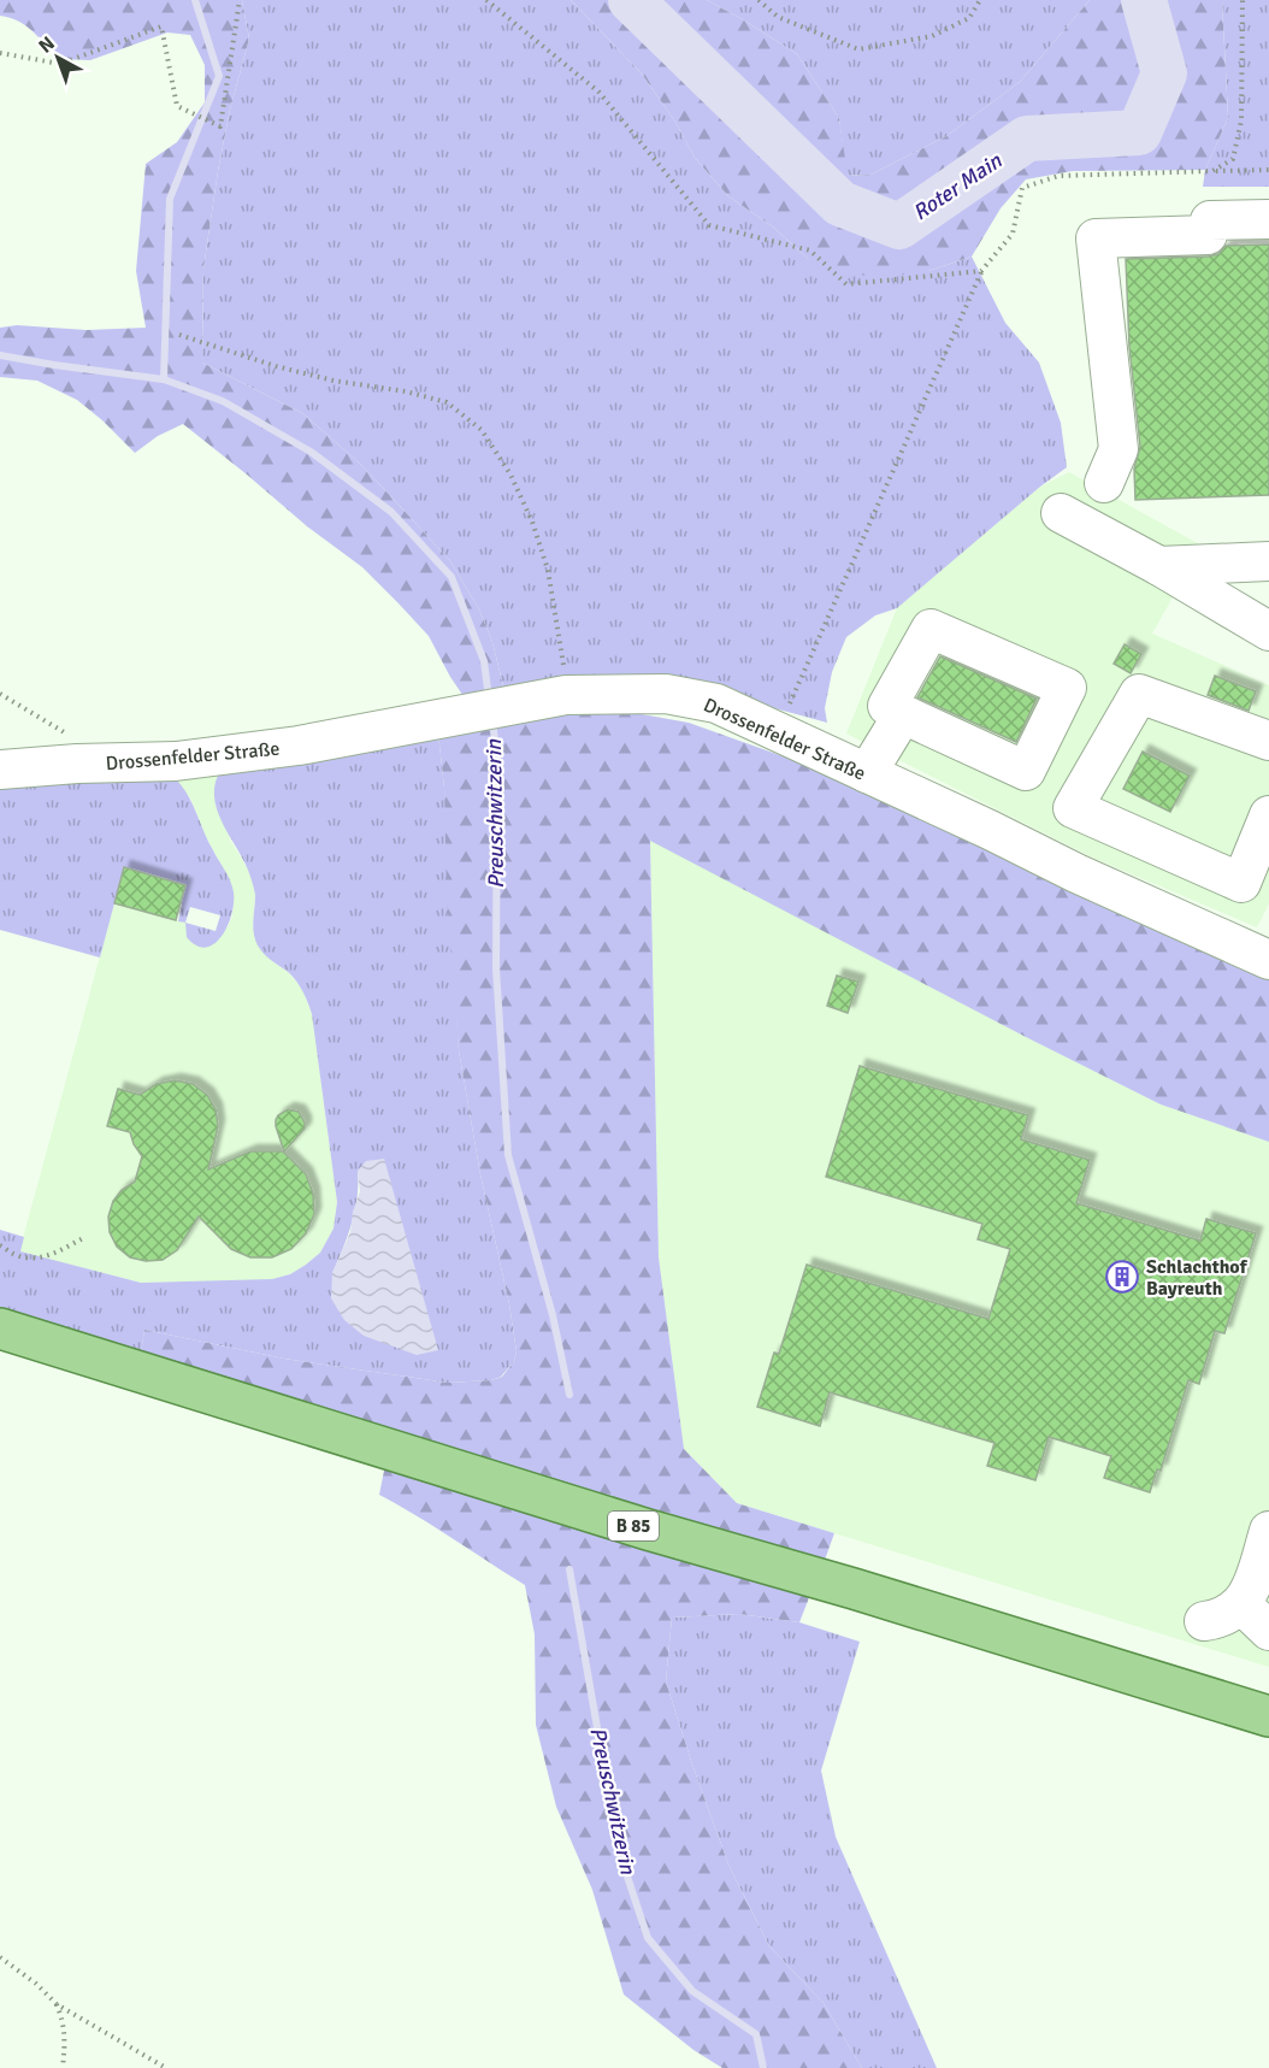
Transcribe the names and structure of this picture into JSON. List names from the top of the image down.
{
  "streets": {
    "main road": ["B 85"],
    "street": ["Drossenfelder Straße"]
  },
  "water": ["Roter Main", "Preuschwitzerin"],
  "places": {
    "building": ["Schlachthof Bayreuth"]
  },
  "north": "top left"
}
